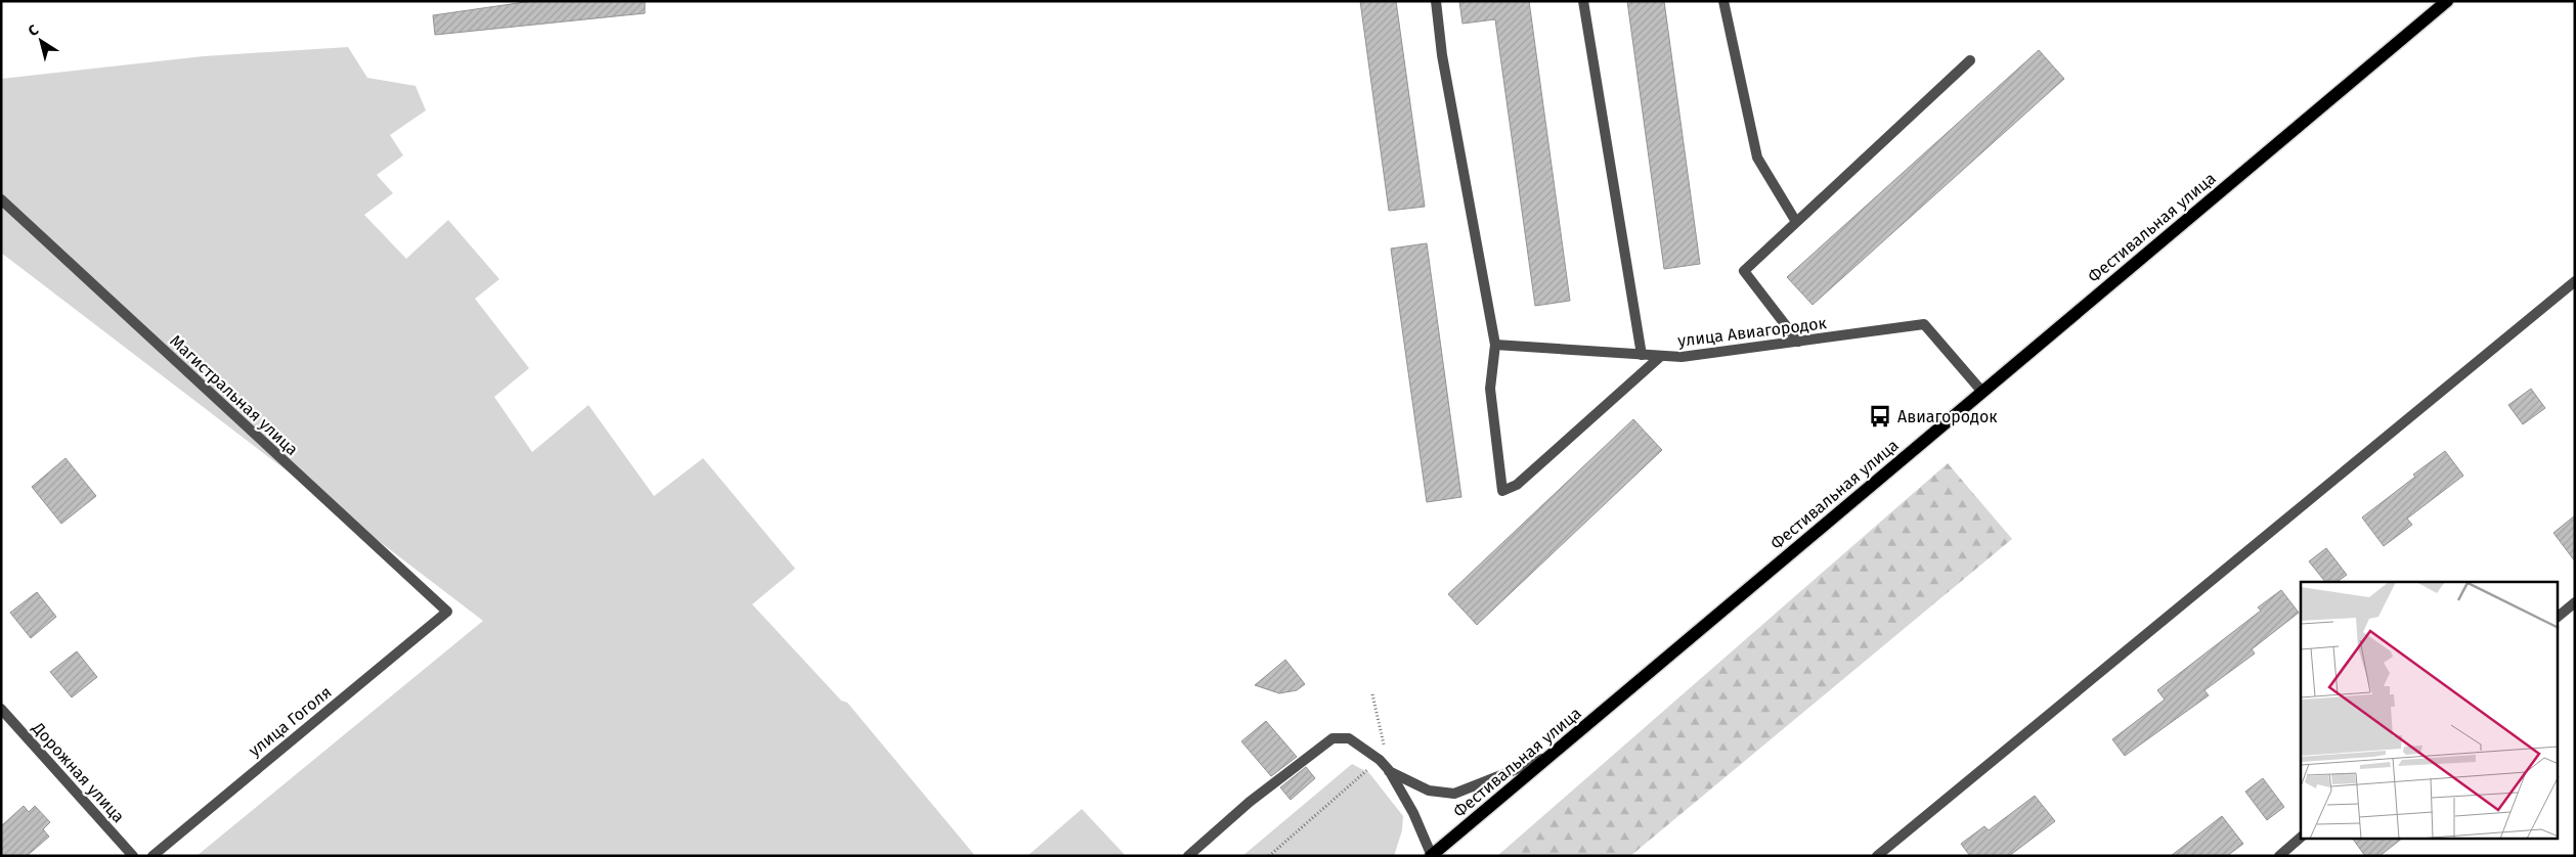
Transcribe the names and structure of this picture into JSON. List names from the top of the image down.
{
  "streets": {
    "main road": ["Фестивальная улица"],
    "street": [
      "улица Авиагородок",
      "Магистральная улица",
      "улица Гоголя",
      "Дорожная улица"
    ]
  },
  "crossings": [
    ["Фестивальная улица", "улица Авиагородок"],
    ["Магистральная улица", "улица Гоголя"]
  ],
  "places": {
    "bus stop": ["Авиагородок"]
  },
  "north": "top left"
}
